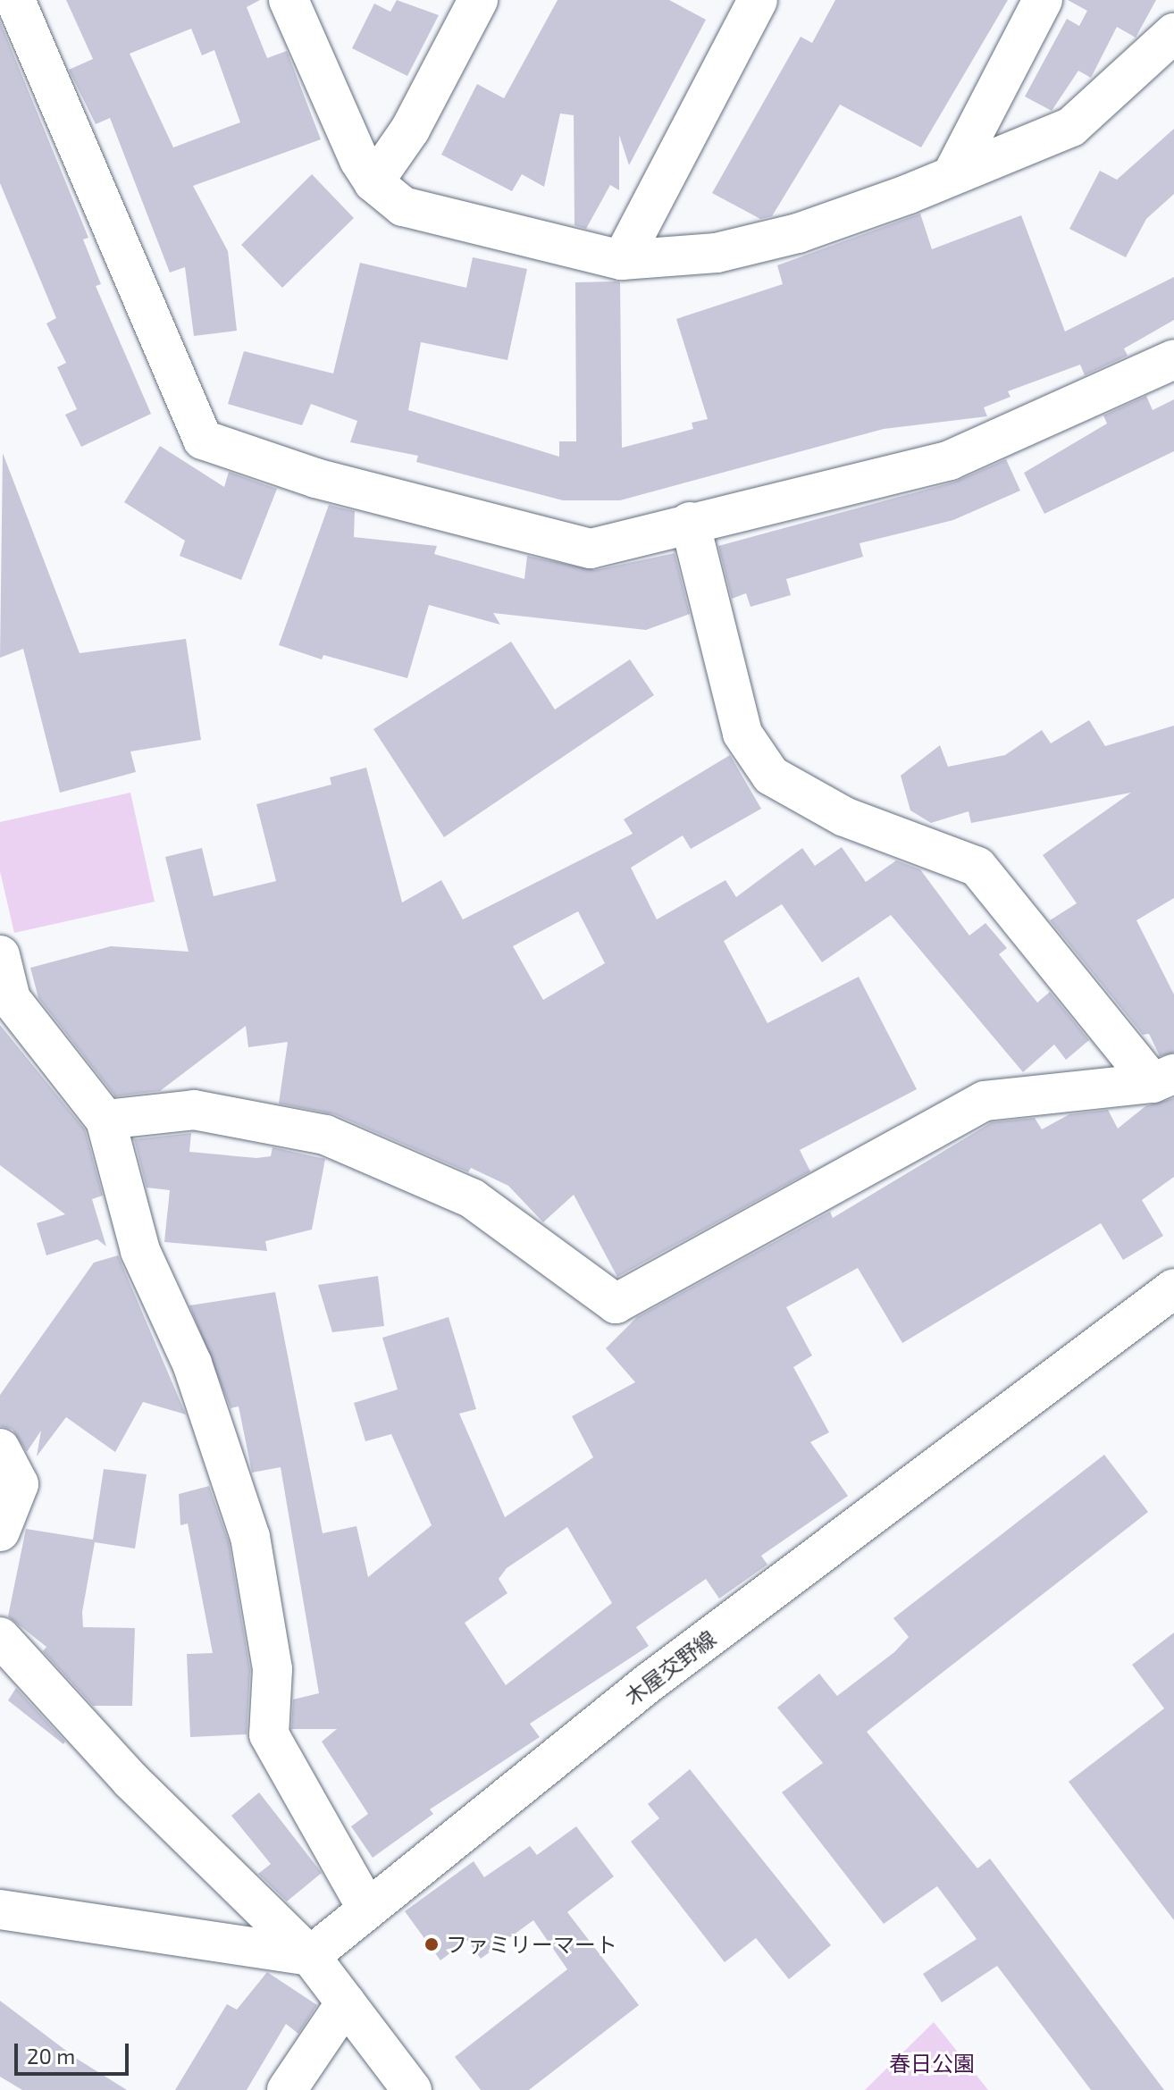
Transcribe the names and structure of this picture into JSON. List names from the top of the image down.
{
  "streets": {
    "street": ["木屋交野線"]
  },
  "parks": ["春日公園"],
  "places": ["ファミリーマート"],
  "scale_bar": "20 m"
}
